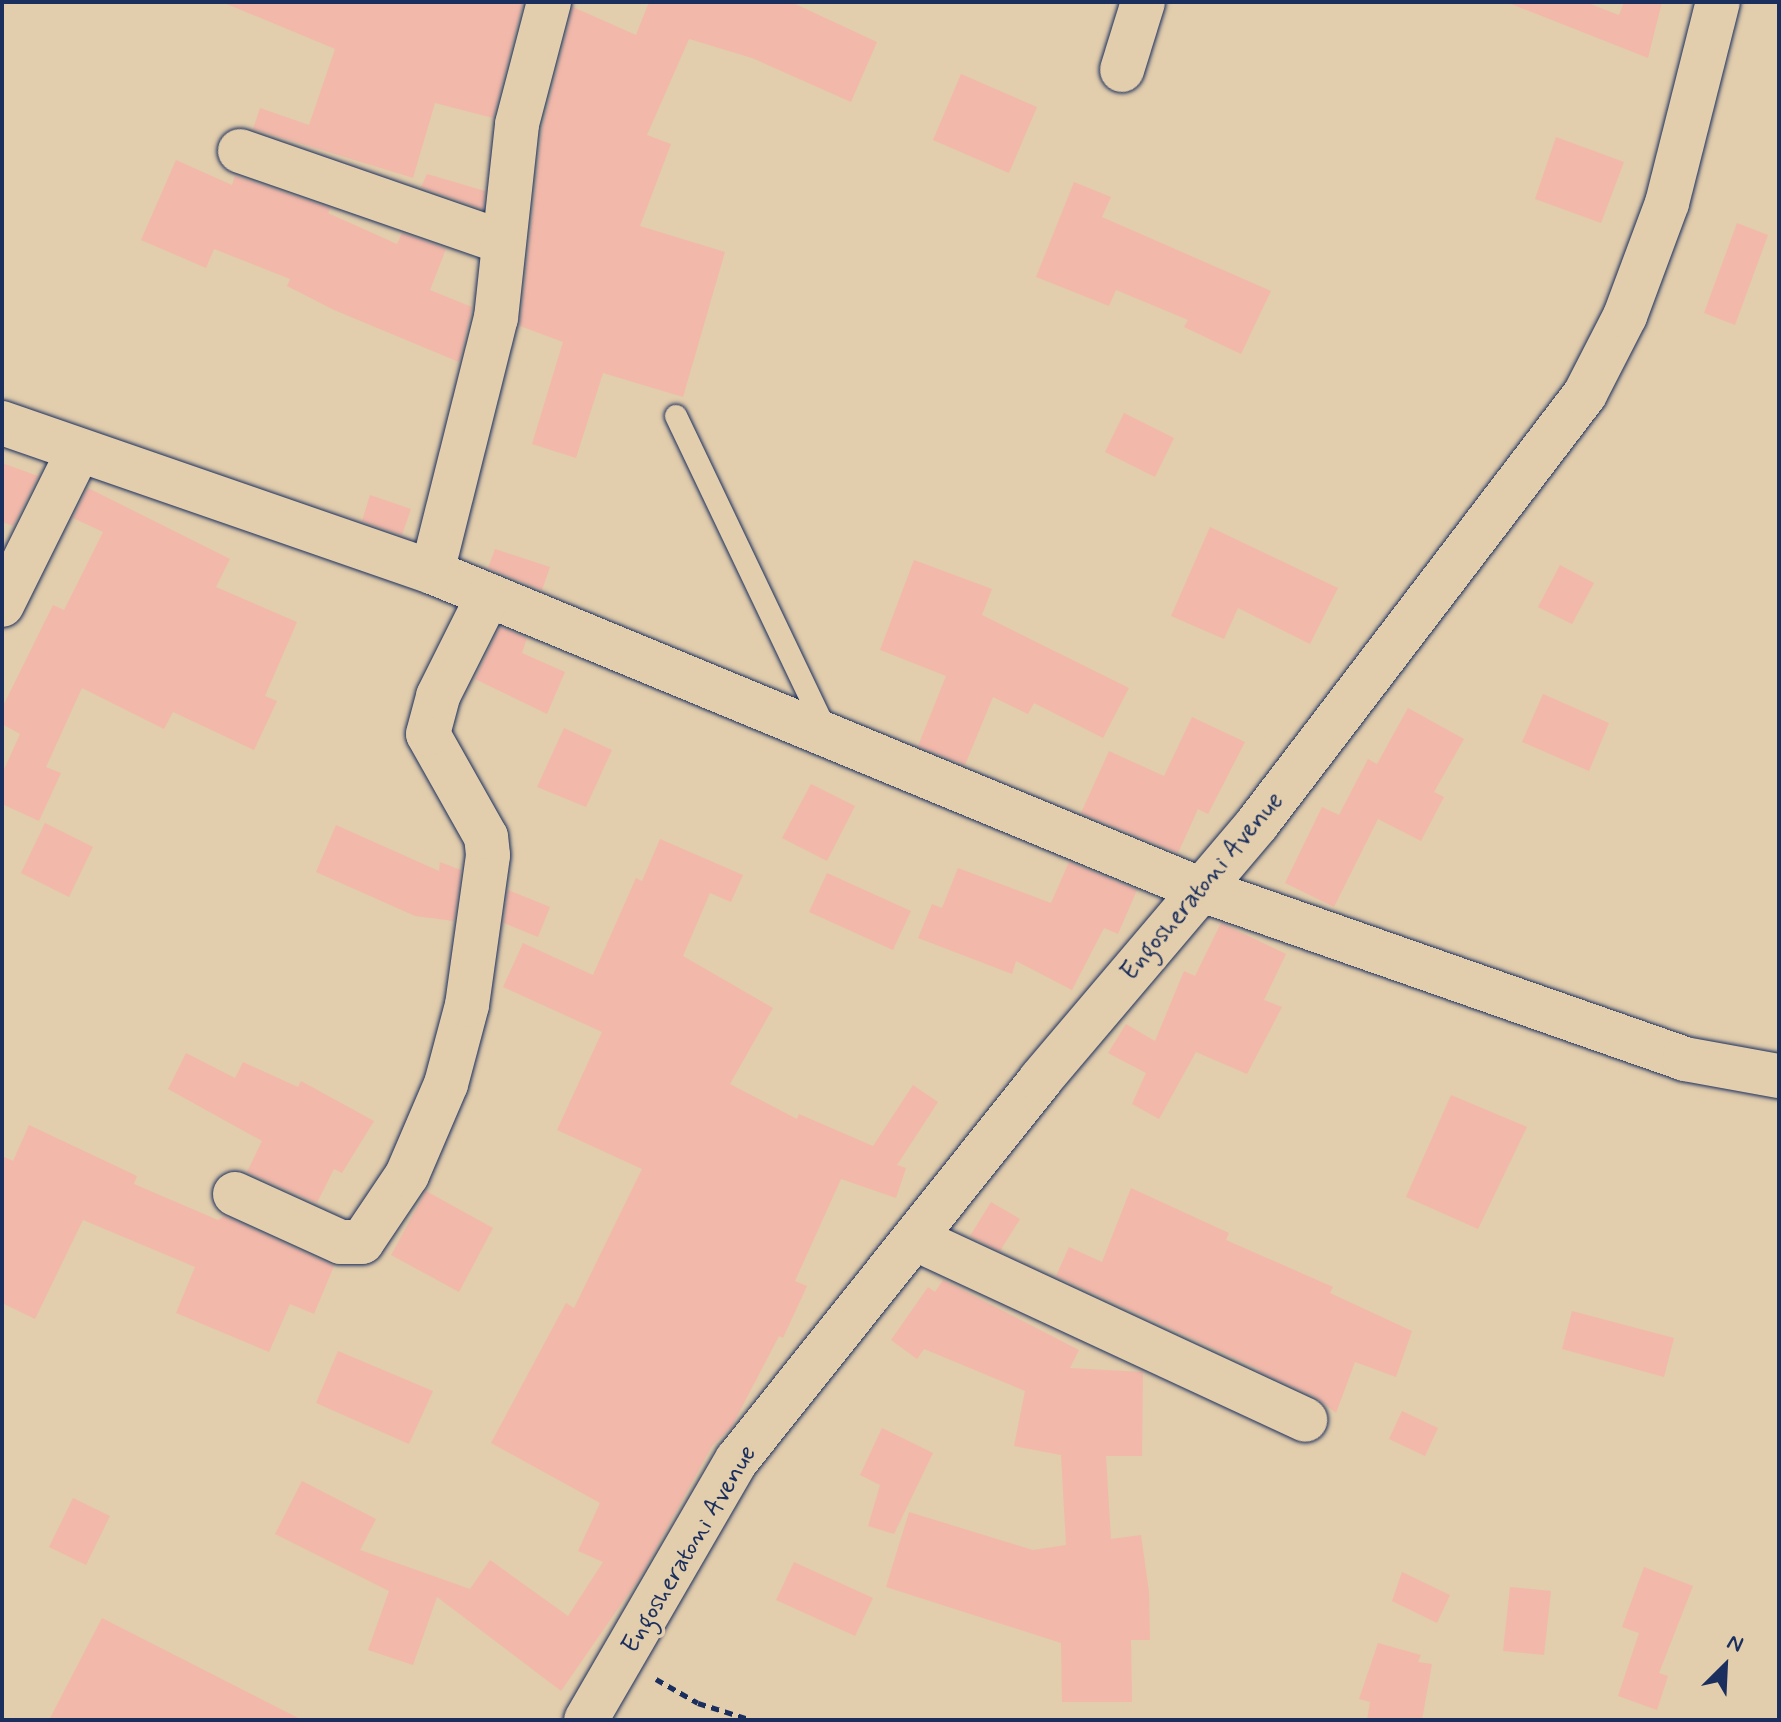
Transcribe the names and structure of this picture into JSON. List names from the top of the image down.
{
  "streets": {
    "street": ["Engosheratoni Avenue"]
  },
  "north": "top right"
}
